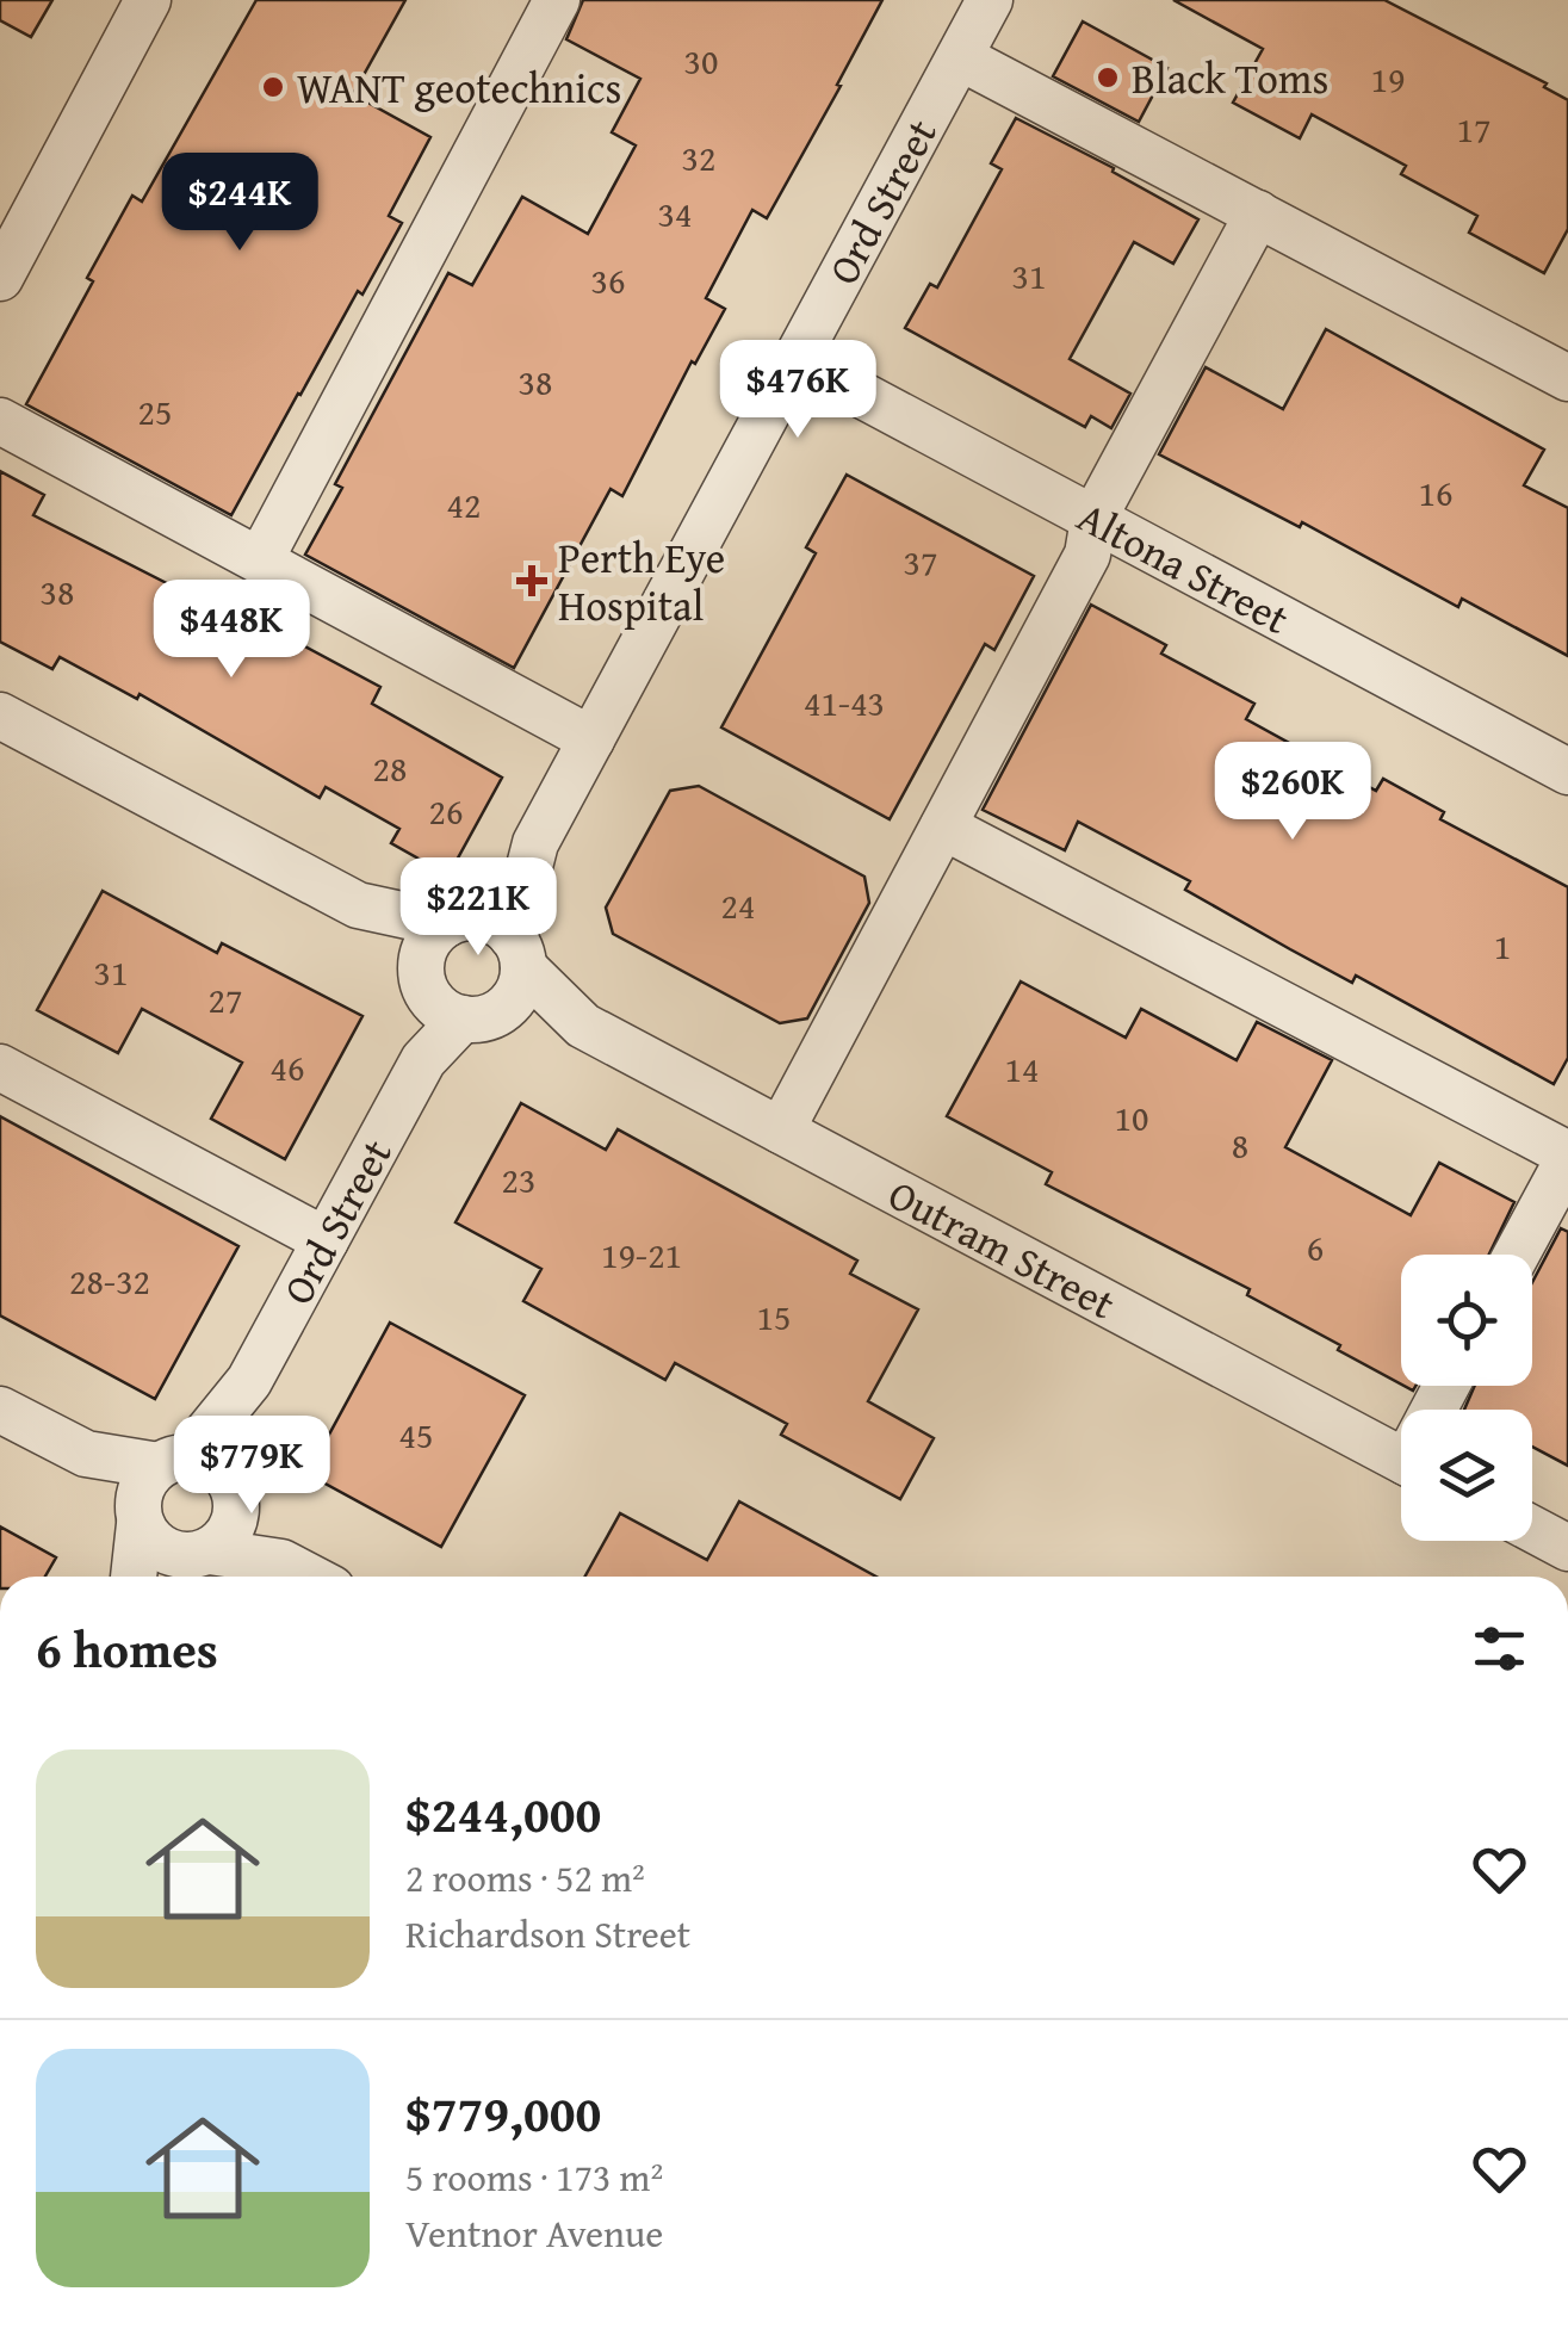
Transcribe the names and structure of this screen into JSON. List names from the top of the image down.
{
  "streets": {
    "street": ["Ord Street", "Altona Street", "Outram Street"]
  },
  "crossings": [
    ["Ord Street", "Altona Street"],
    ["Ord Street", "Outram Street"]
  ],
  "places": {
    "other": ["Black Toms", "WANT geotechnics"],
    "health": ["Perth Eye Hospital"]
  },
  "house_numbers": [
    "30",
    "19",
    "17",
    "32",
    "34",
    "31",
    "36",
    "38",
    "25",
    "16",
    "42",
    "37",
    "38",
    "41-43",
    "28",
    "26",
    "24",
    "1",
    "31",
    "27",
    "46",
    "14",
    "10",
    "8",
    "23",
    "6",
    "19-21",
    "28-32",
    "15",
    "45"
  ],
  "page": {
    "price": [
      "$244K",
      "$476K",
      "$448K",
      "$260K",
      "$221K",
      "$779K"
    ],
    "heading": "6 homes",
    "list": [
      {
        "name": "$244,000",
        "note": "2 rooms · 52 m² · Richardson Street"
      },
      {
        "name": "$779,000",
        "note": "5 rooms · 173 m² · Ventnor Avenue"
      }
    ]
  }
}
